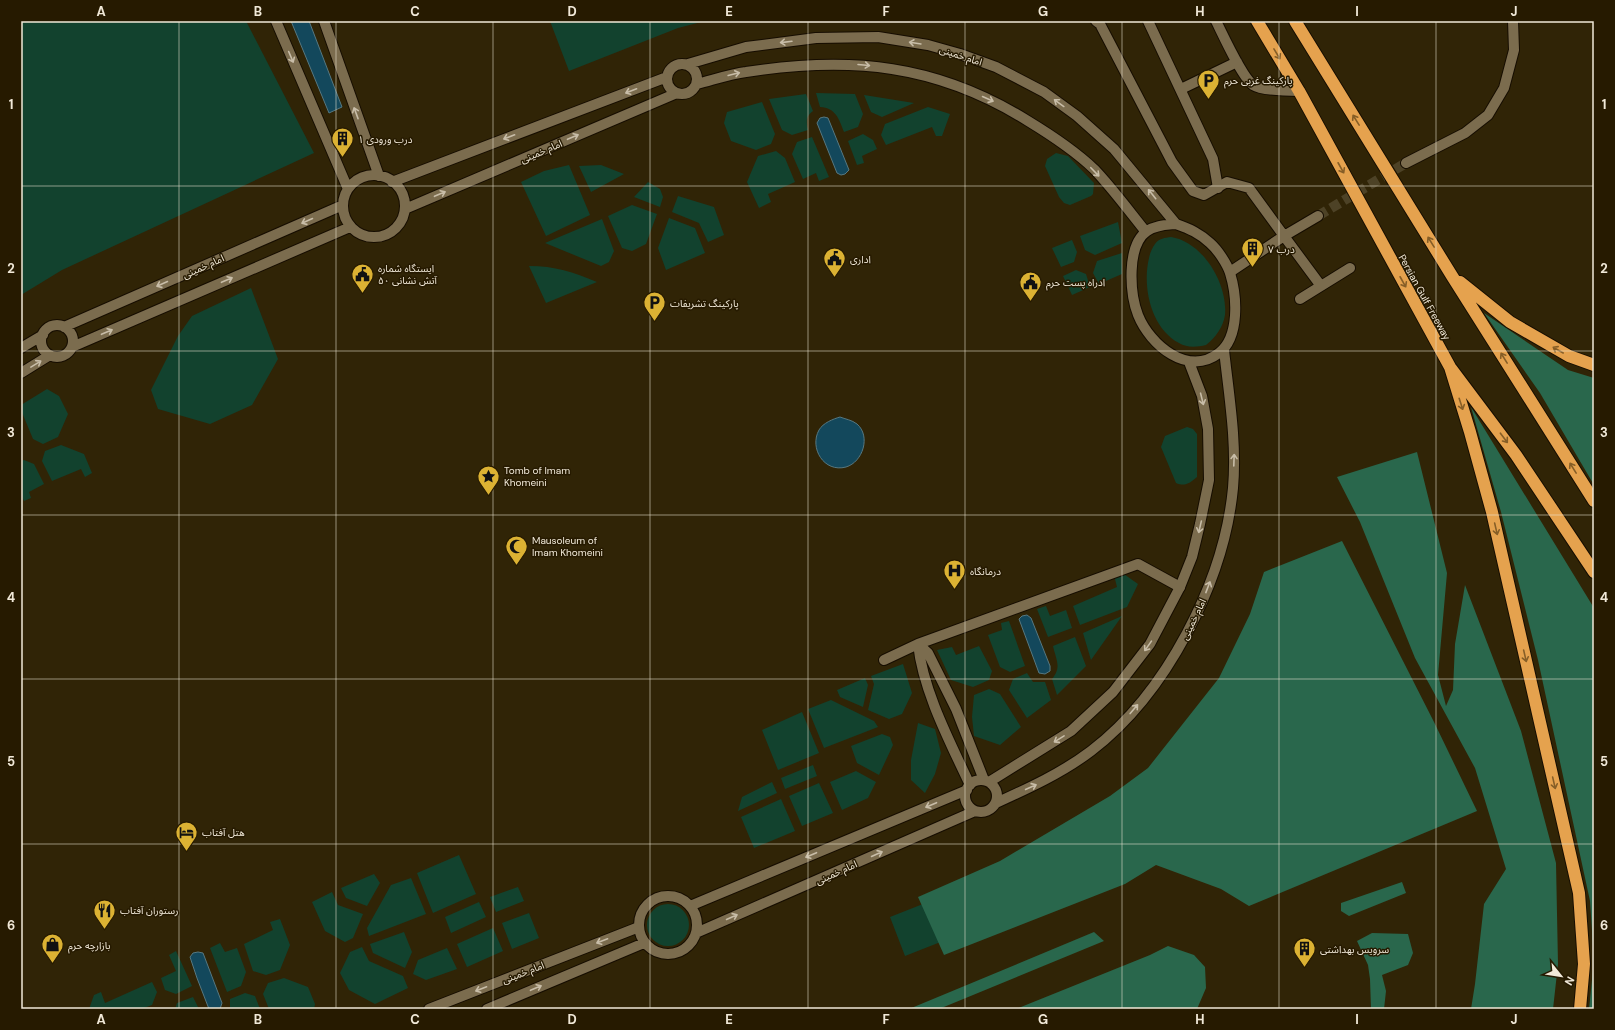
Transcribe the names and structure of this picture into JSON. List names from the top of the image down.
{
  "streets": {
    "highway": ["Persian Gulf Freeway"],
    "street": ["امام خمینی"]
  },
  "places": {
    "parking": ["پارکینگ غربی حرم", "پارکینگ تشریفات"],
    "building": ["درب ورودی ۱", "درب ۷", "سرویس بهداشتی"],
    "public building": ["اداری", "ایستگاه شماره ۵۰ آتش نشانی", "ادراه پست حرم"],
    "place": ["Tomb of Imam Khomeini"],
    "mosque": ["Mausoleum of Imam Khomeini"],
    "hospital": ["درمانگاه"],
    "hotel": ["هتل آفتاب"],
    "restaurant": ["رستوران آفتاب"],
    "shop": ["بازارچه حرم"]
  },
  "north": "bottom right",
  "grid": {
    "columns": [
      "A",
      "B",
      "C",
      "D",
      "E",
      "F",
      "G",
      "H",
      "I",
      "J"
    ],
    "rows": [
      "1",
      "2",
      "3",
      "4",
      "5",
      "6"
    ]
  }
}
